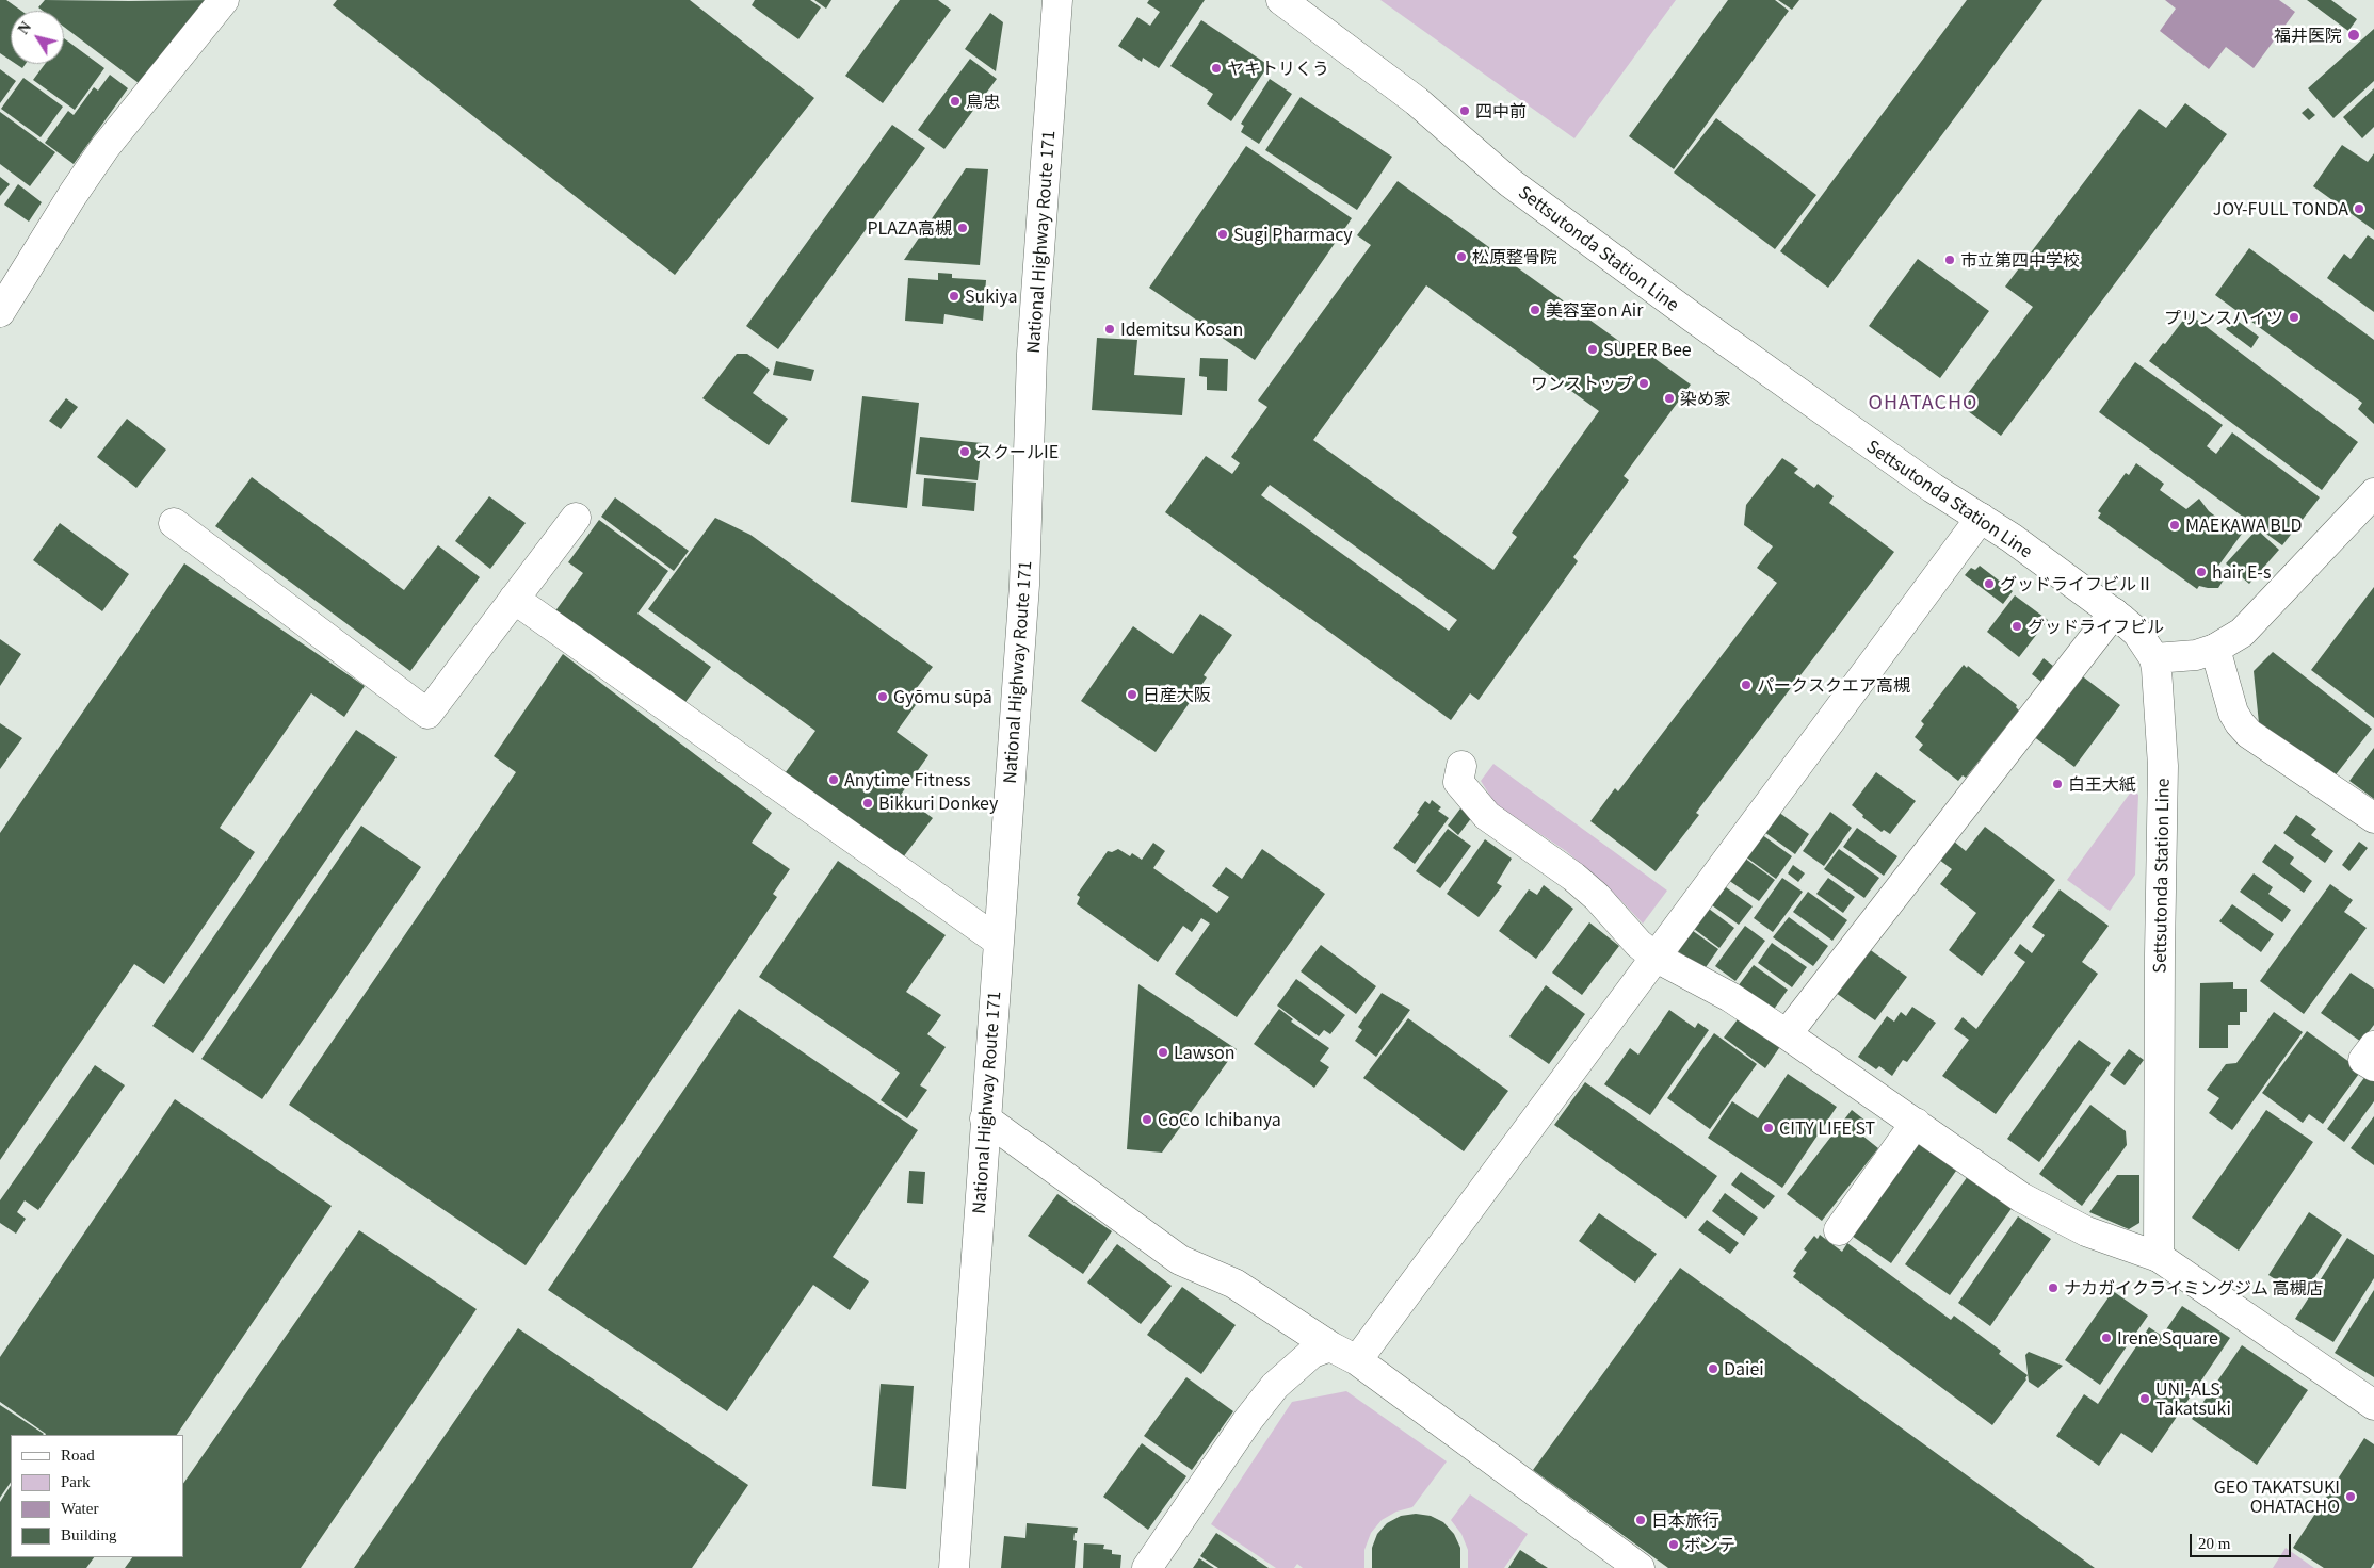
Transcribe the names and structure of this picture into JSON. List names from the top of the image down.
{
  "streets": {
    "main road": ["National Highway Route 171", "Settsutonda Station Line"]
  },
  "districts": ["OHATACHO"],
  "places": [
    "福井医院",
    "ヤキトリくう",
    "鳥忠",
    "四中前",
    "JOY-FULL TONDA",
    "PLAZA高槻",
    "Sugi Pharmacy",
    "松原整骨院",
    "市立第四中学校",
    "Sukiya",
    "美容室on Air",
    "プリンスハイツ",
    "Idemitsu Kosan",
    "SUPER Bee",
    "ワンストップ",
    "染め家",
    "スクールIE",
    "MAEKAWA BLD",
    "hair E-s",
    "グッドライフビルⅡ",
    "グッドライフビル",
    "パークスクエア高槻",
    "日産大阪",
    "Gyōmu sūpā",
    "Anytime Fitness",
    "白王大紙",
    "Bikkuri Donkey",
    "Lawson",
    "CoCo Ichibanya",
    "CITY LIFE ST",
    "ナカガイクライミングジム 高槻店",
    "Irene Square",
    "Daiei",
    "UNI-ALS Takatsuki",
    "GEO TAKATSUKI OHATACHO",
    "日本旅行",
    "ボンテ"
  ],
  "legend": [
    "Road",
    "Park",
    "Water",
    "Building"
  ],
  "scale_bar": "20 m",
  "north": "top left"
}
